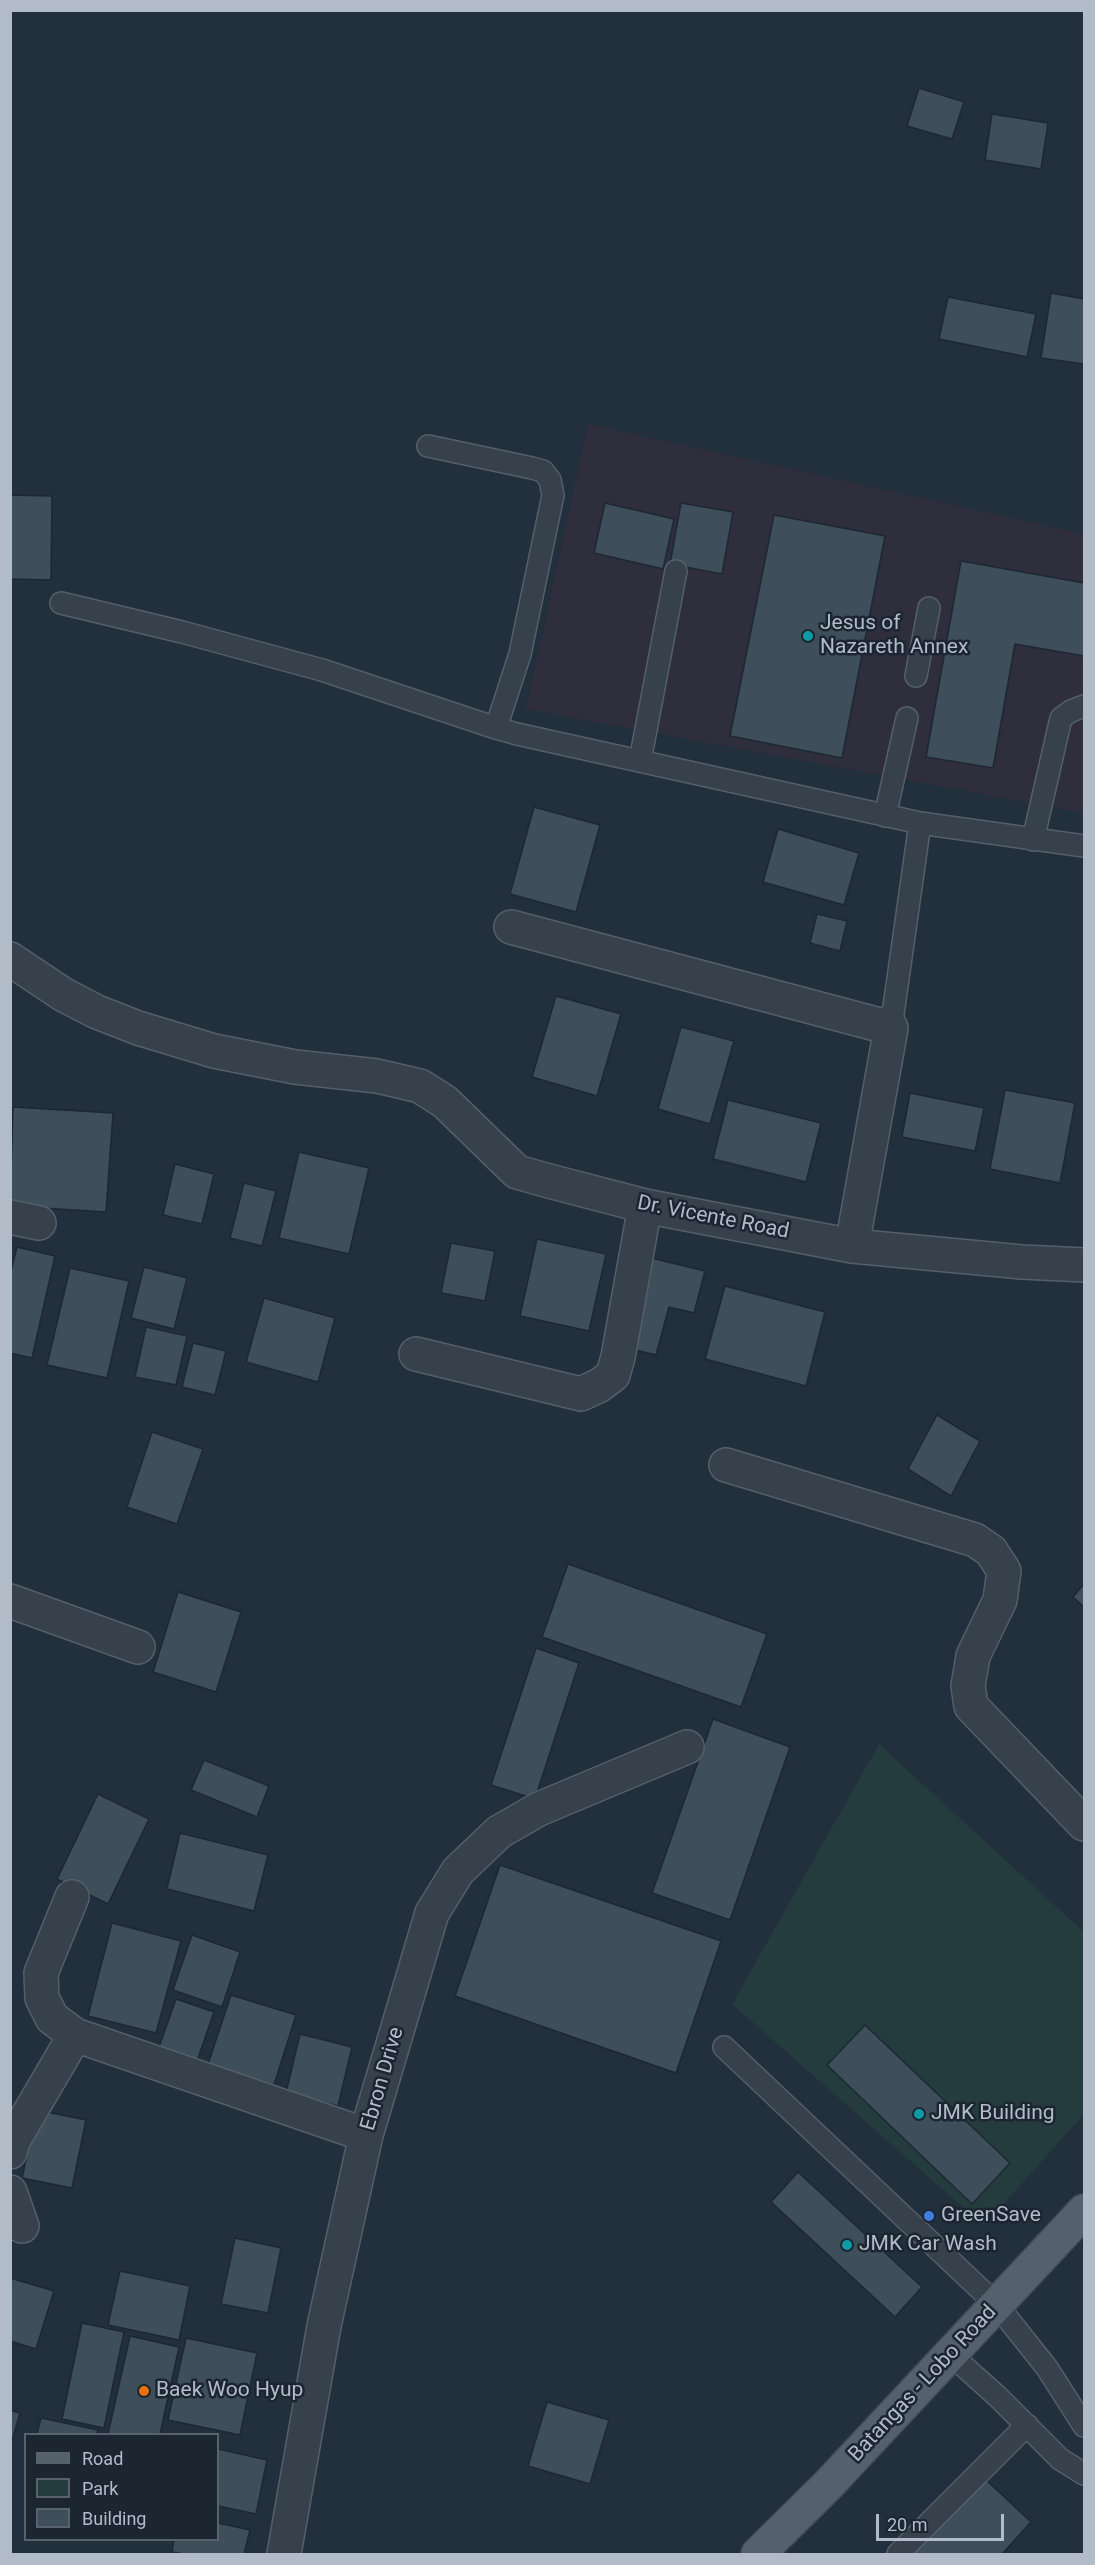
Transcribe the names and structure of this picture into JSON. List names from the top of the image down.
{
  "streets": {
    "main road": ["Batangas - Lobo Road"],
    "street": ["Dr. Vicente Road", "Ebron Drive"]
  },
  "places": [
    "Jesus of Nazareth Annex",
    "JMK Building",
    "GreenSave",
    "JMK Car Wash",
    "Baek Woo Hyup"
  ],
  "legend": ["Road", "Park", "Building"],
  "scale_bar": "20 m"
}
